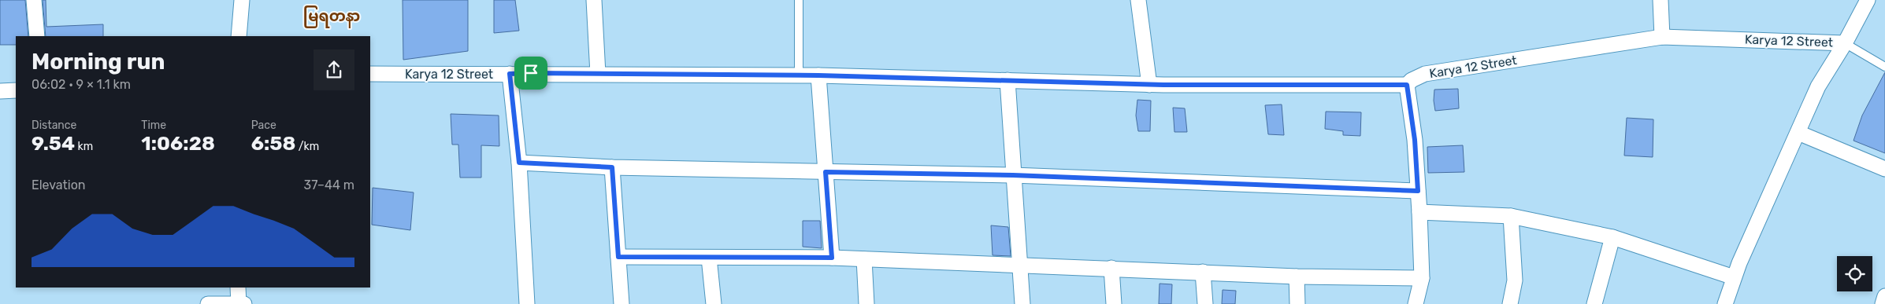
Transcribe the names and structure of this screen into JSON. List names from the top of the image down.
{
  "streets": {
    "street": ["Karya 12 Street"]
  },
  "districts": ["မြရတနာ"],
  "page": {
    "heading": ["Morning run", "06:02 · 9 × 1.1 km"],
    "stats": [
      ["Distance", "9.54 km"],
      ["Time", "1:06:28"],
      ["Pace", "6:58 /km"]
    ],
    "chart": ["Elevation", "37–44 m"]
  }
}
